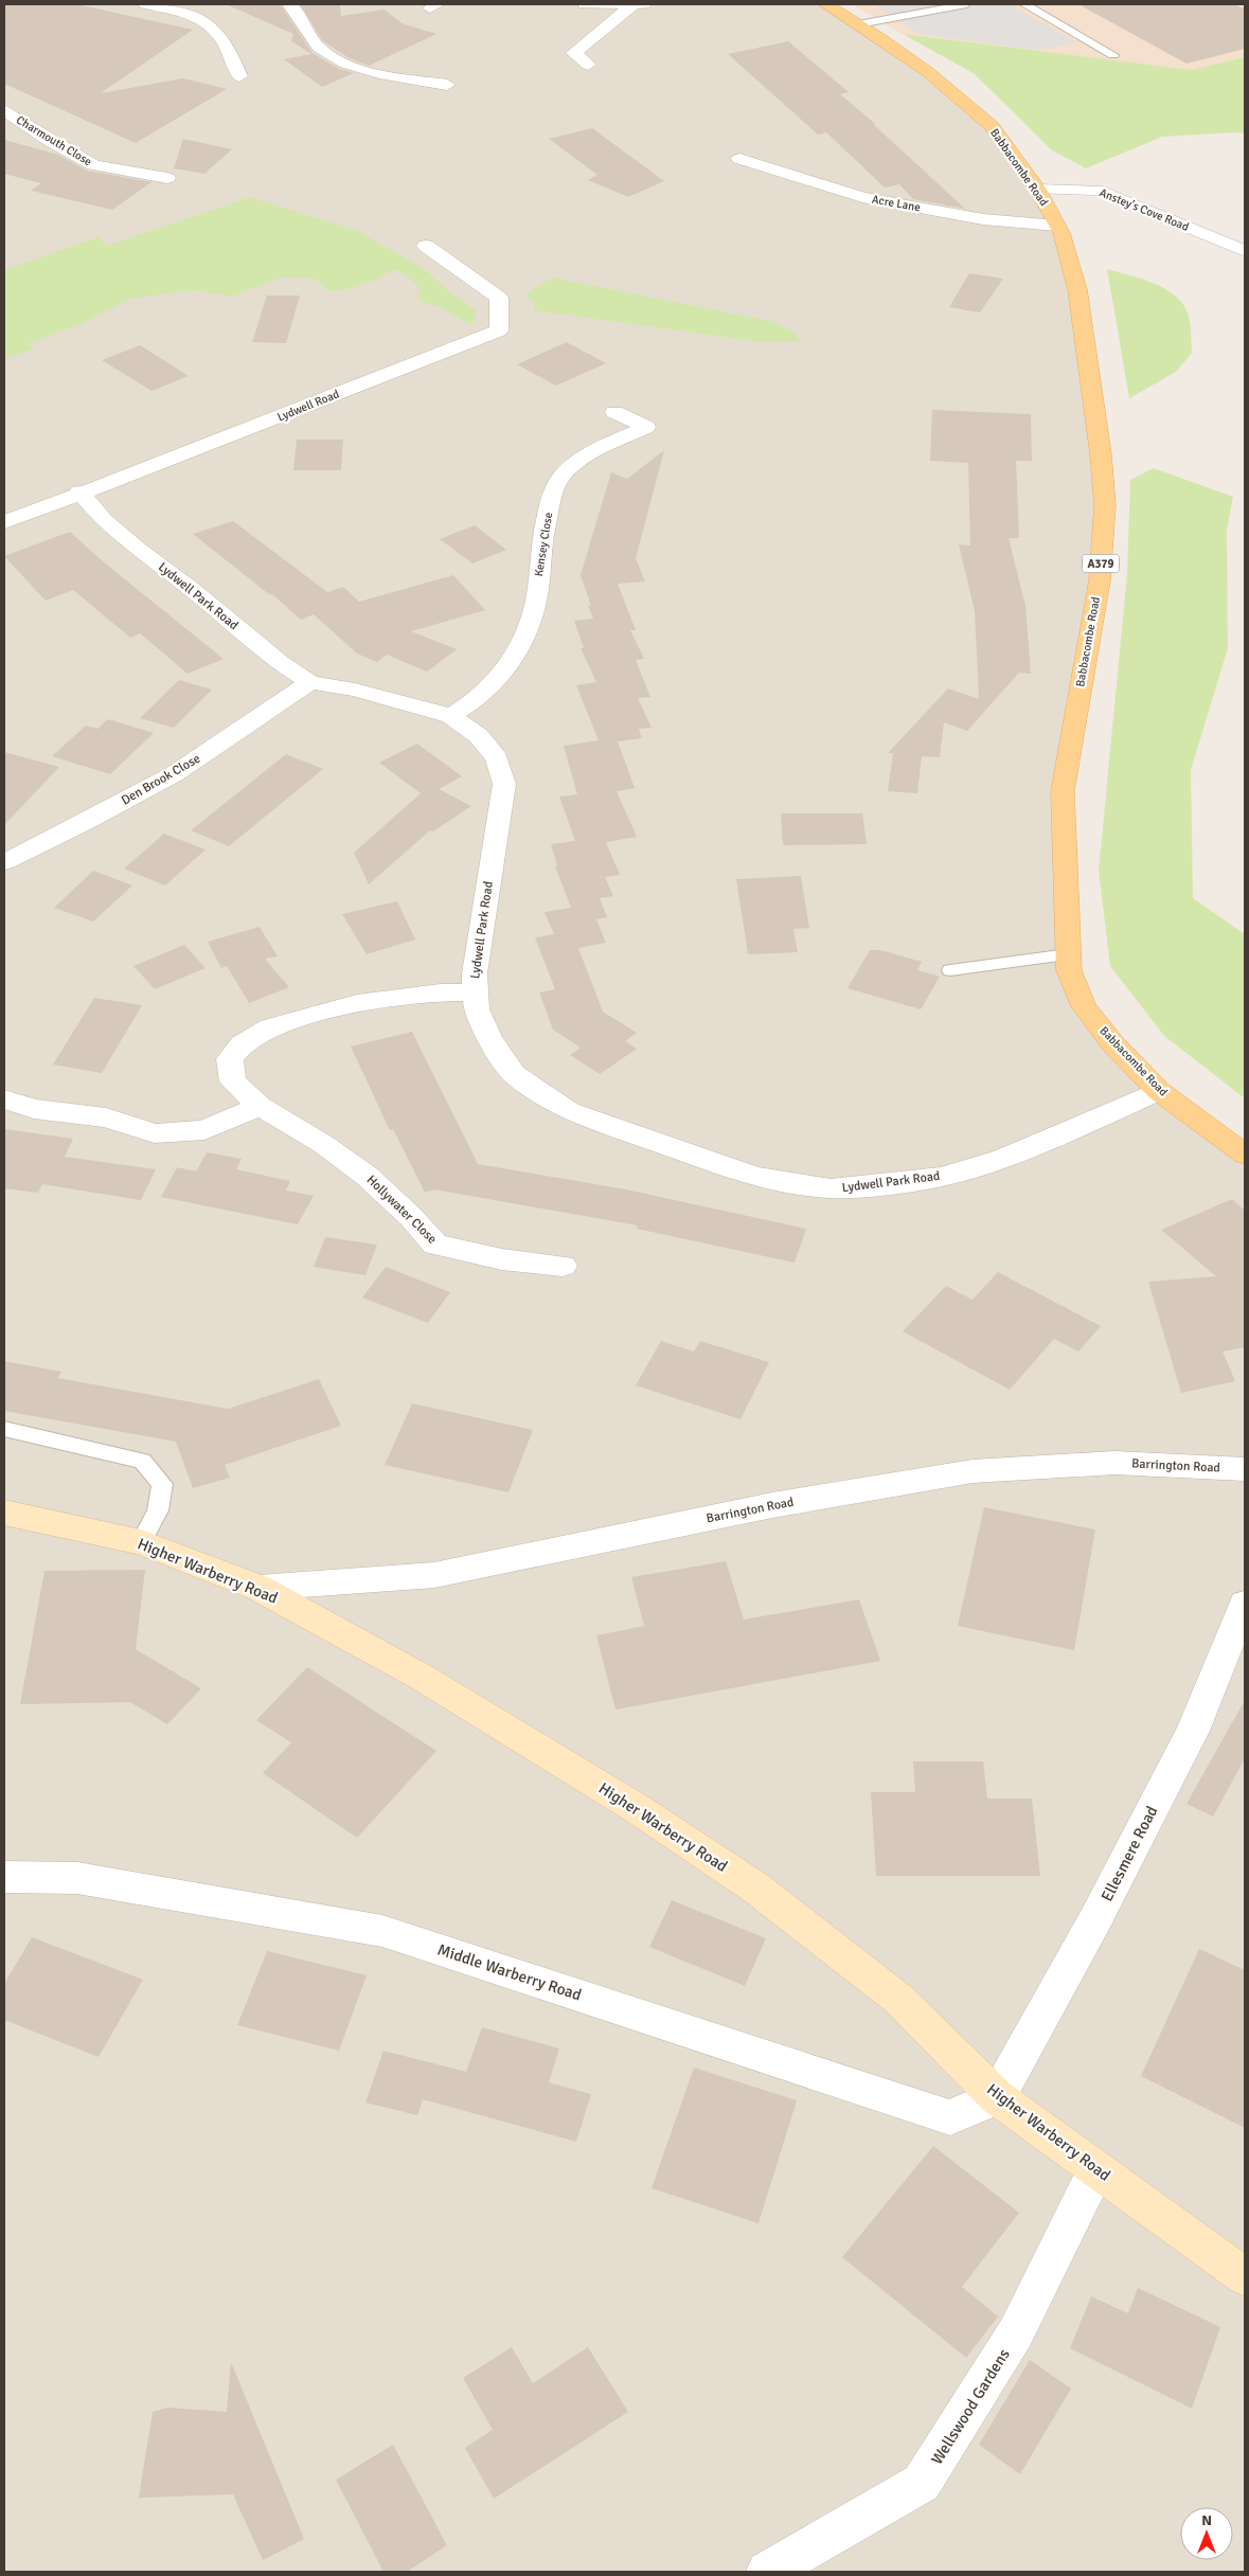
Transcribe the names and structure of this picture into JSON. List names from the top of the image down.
{
  "streets": {
    "main road": ["Babbacombe Road", "A379"],
    "street": [
      "Charmouth Close",
      "Acre Lane",
      "Anstey's Cove Road",
      "Lydwell Road",
      "Kensey Close",
      "Lydwell Park Road",
      "Den Brook Close",
      "Hollywater Close",
      "Barrington Road",
      "Higher Warberry Road",
      "Ellesmere Road",
      "Middle Warberry Road",
      "Wellswood Gardens"
    ]
  },
  "crossings": [
    ["Babbacombe Road", "Acre Lane"],
    ["Babbacombe Road", "Anstey's Cove Road"],
    ["Babbacombe Road", "Lydwell Park Road"],
    ["Lydwell Road", "Lydwell Park Road"],
    ["Kensey Close", "Lydwell Park Road"],
    ["Lydwell Park Road", "Den Brook Close"],
    ["Lydwell Park Road", "Hollywater Close"],
    ["Barrington Road", "Higher Warberry Road"],
    ["Higher Warberry Road", "Ellesmere Road"],
    ["Higher Warberry Road", "Middle Warberry Road"],
    ["Higher Warberry Road", "Wellswood Gardens"],
    ["Ellesmere Road", "Middle Warberry Road"]
  ],
  "north": "top"
}
